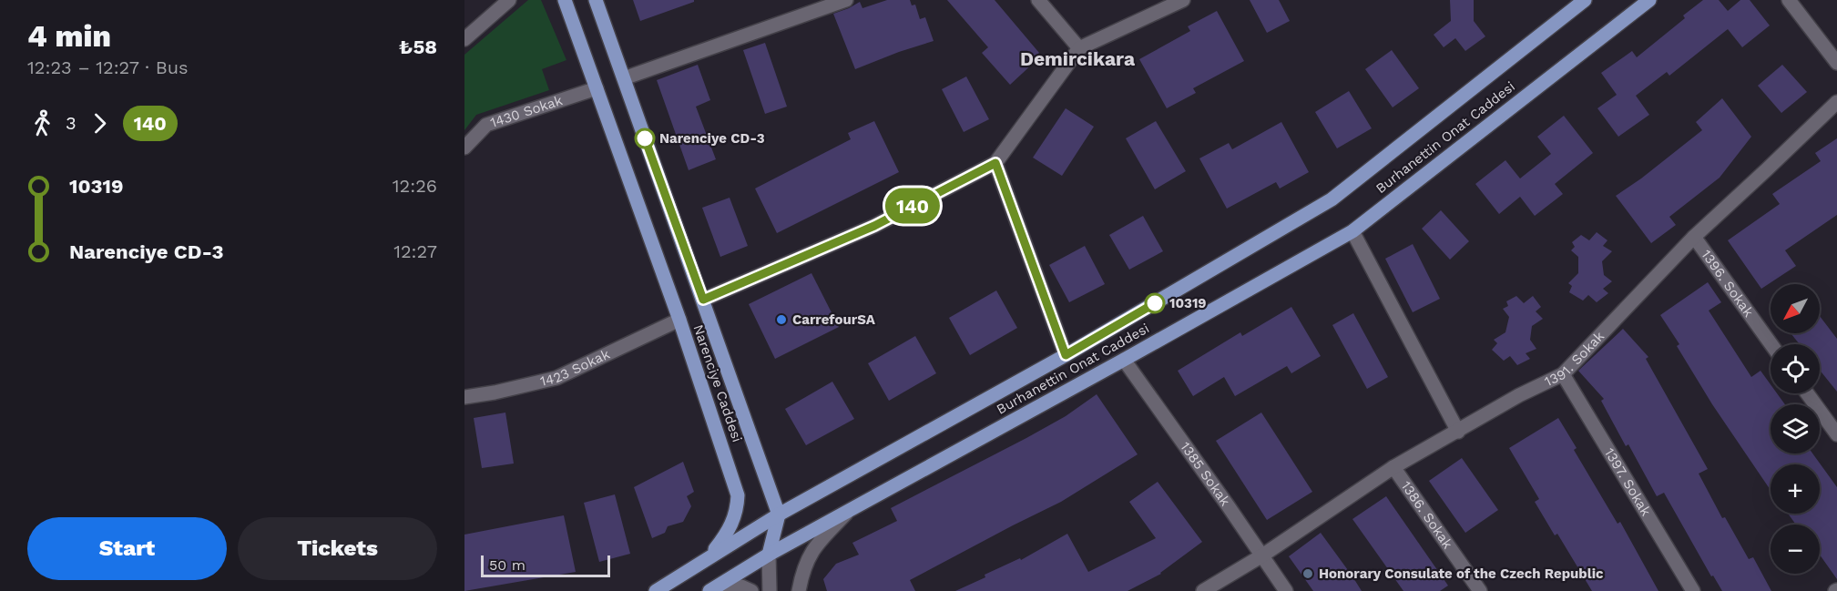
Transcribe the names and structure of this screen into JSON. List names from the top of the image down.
{
  "streets": {
    "main road": ["Burhanettin Onat Caddesi", "Narenciye Caddesi"],
    "street": [
      "1430 Sokak",
      "1396. Sokak",
      "1391. Sokak",
      "1423 Sokak",
      "1385 Sokak",
      "1397. Sokak",
      "1386. Sokak"
    ]
  },
  "crossings": [
    ["1430 Sokak", "Narenciye Caddesi"],
    ["Burhanettin Onat Caddesi", "Narenciye Caddesi"],
    ["Burhanettin Onat Caddesi", "1385 Sokak"],
    ["1396. Sokak", "1391. Sokak"],
    ["1391. Sokak", "1385 Sokak"],
    ["1391. Sokak", "1397. Sokak"],
    ["1391. Sokak", "1386. Sokak"],
    ["1423 Sokak", "Narenciye Caddesi"]
  ],
  "districts": ["Demircikara"],
  "places": [
    "Narenciye CD-3",
    "10319",
    "CarrefourSA",
    "Honorary Consulate of the Czech Republic"
  ],
  "lines": ["bus line 140"],
  "scale_bar": "50 m",
  "north": "bottom left",
  "page": {
    "heading": ["4 min", "12:23 – 12:27 · Bus", "₺58"],
    "on_map": "140",
    "legs": ["3", "140"],
    "list": [
      {
        "name": "10319",
        "value": "12:26"
      },
      {
        "name": "Narenciye CD-3",
        "value": "12:27"
      }
    ],
    "map_buttons": ["+", "−"],
    "buttons": ["Start", "Tickets"],
    "scale": "50 m"
  }
}
